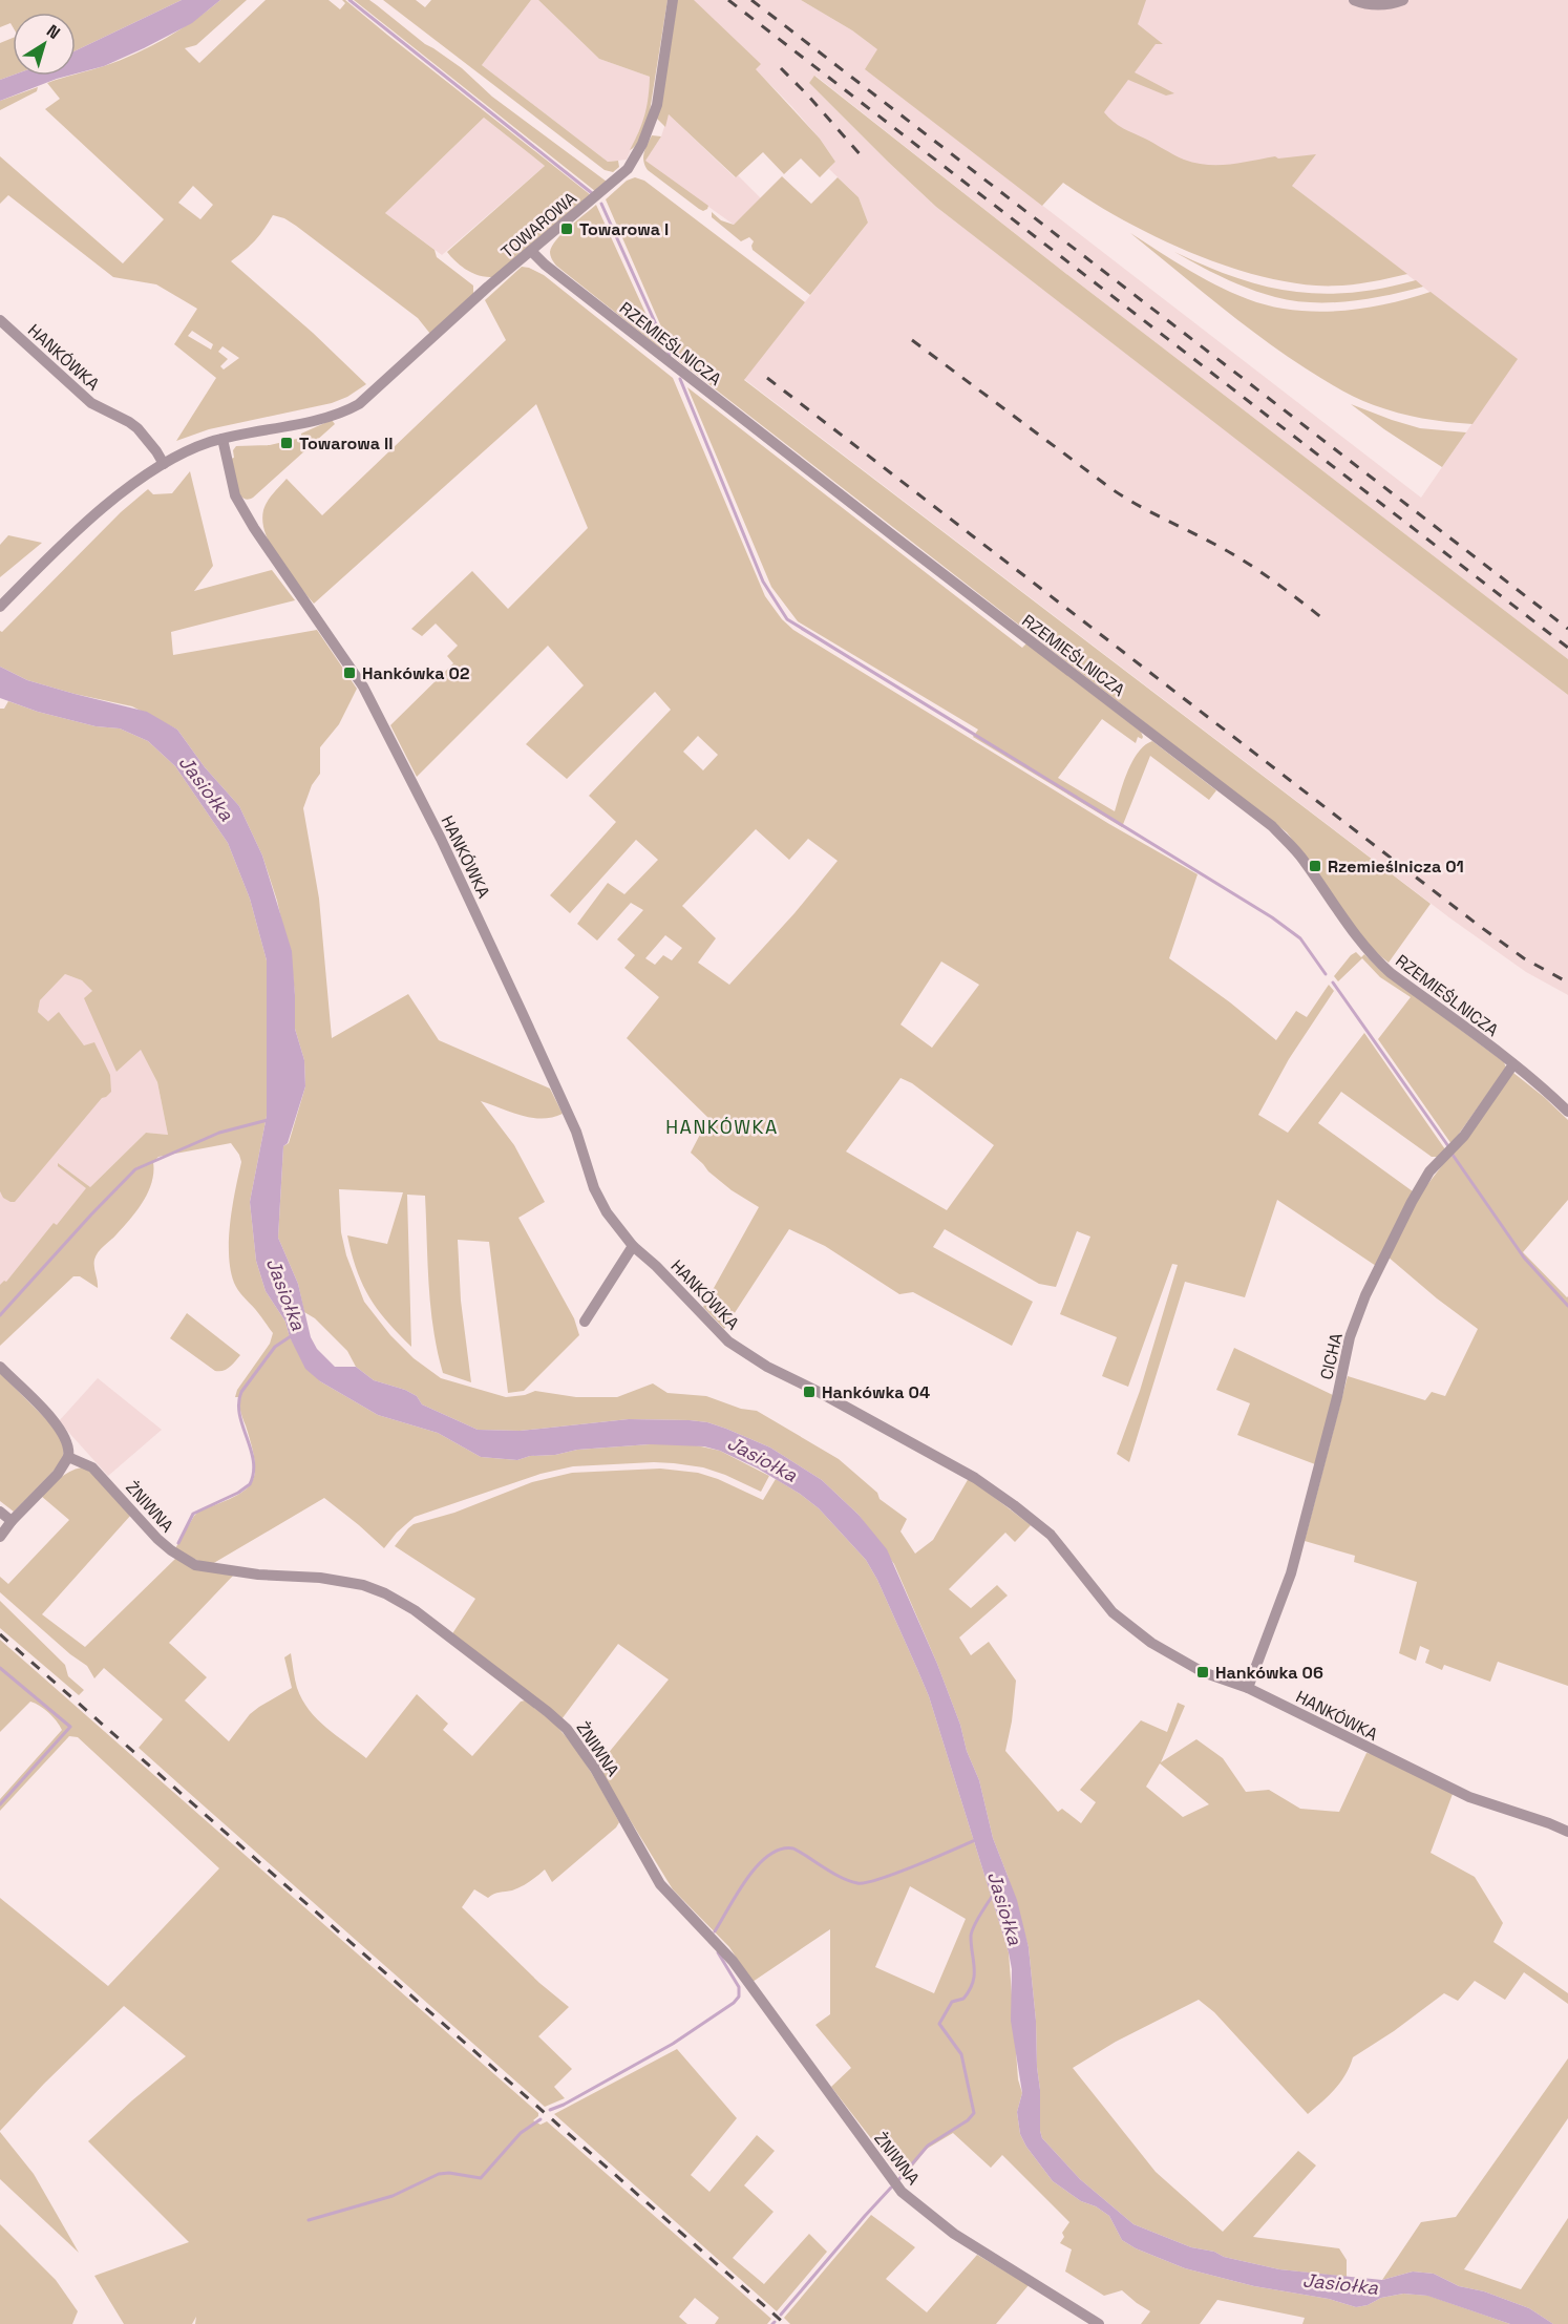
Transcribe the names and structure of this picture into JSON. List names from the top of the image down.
{
  "streets": {
    "street": [
      "TOWAROWA",
      "RZEMIEŚLNICZA",
      "HANKÓWKA",
      "CICHA",
      "ŻNIWNA"
    ]
  },
  "crossings": [
    ["TOWAROWA", "RZEMIEŚLNICZA"],
    ["TOWAROWA", "HANKÓWKA"],
    ["RZEMIEŚLNICZA", "CICHA"],
    ["HANKÓWKA", "CICHA"]
  ],
  "districts": ["HANKÓWKA"],
  "water": ["Jasiołka"],
  "places": {
    "transit": [
      "Towarowa I",
      "Towarowa II",
      "Hankówka 02",
      "Rzemieślnicza 01",
      "Hankówka 04",
      "Hankówka 06"
    ]
  },
  "north": "top right"
}
